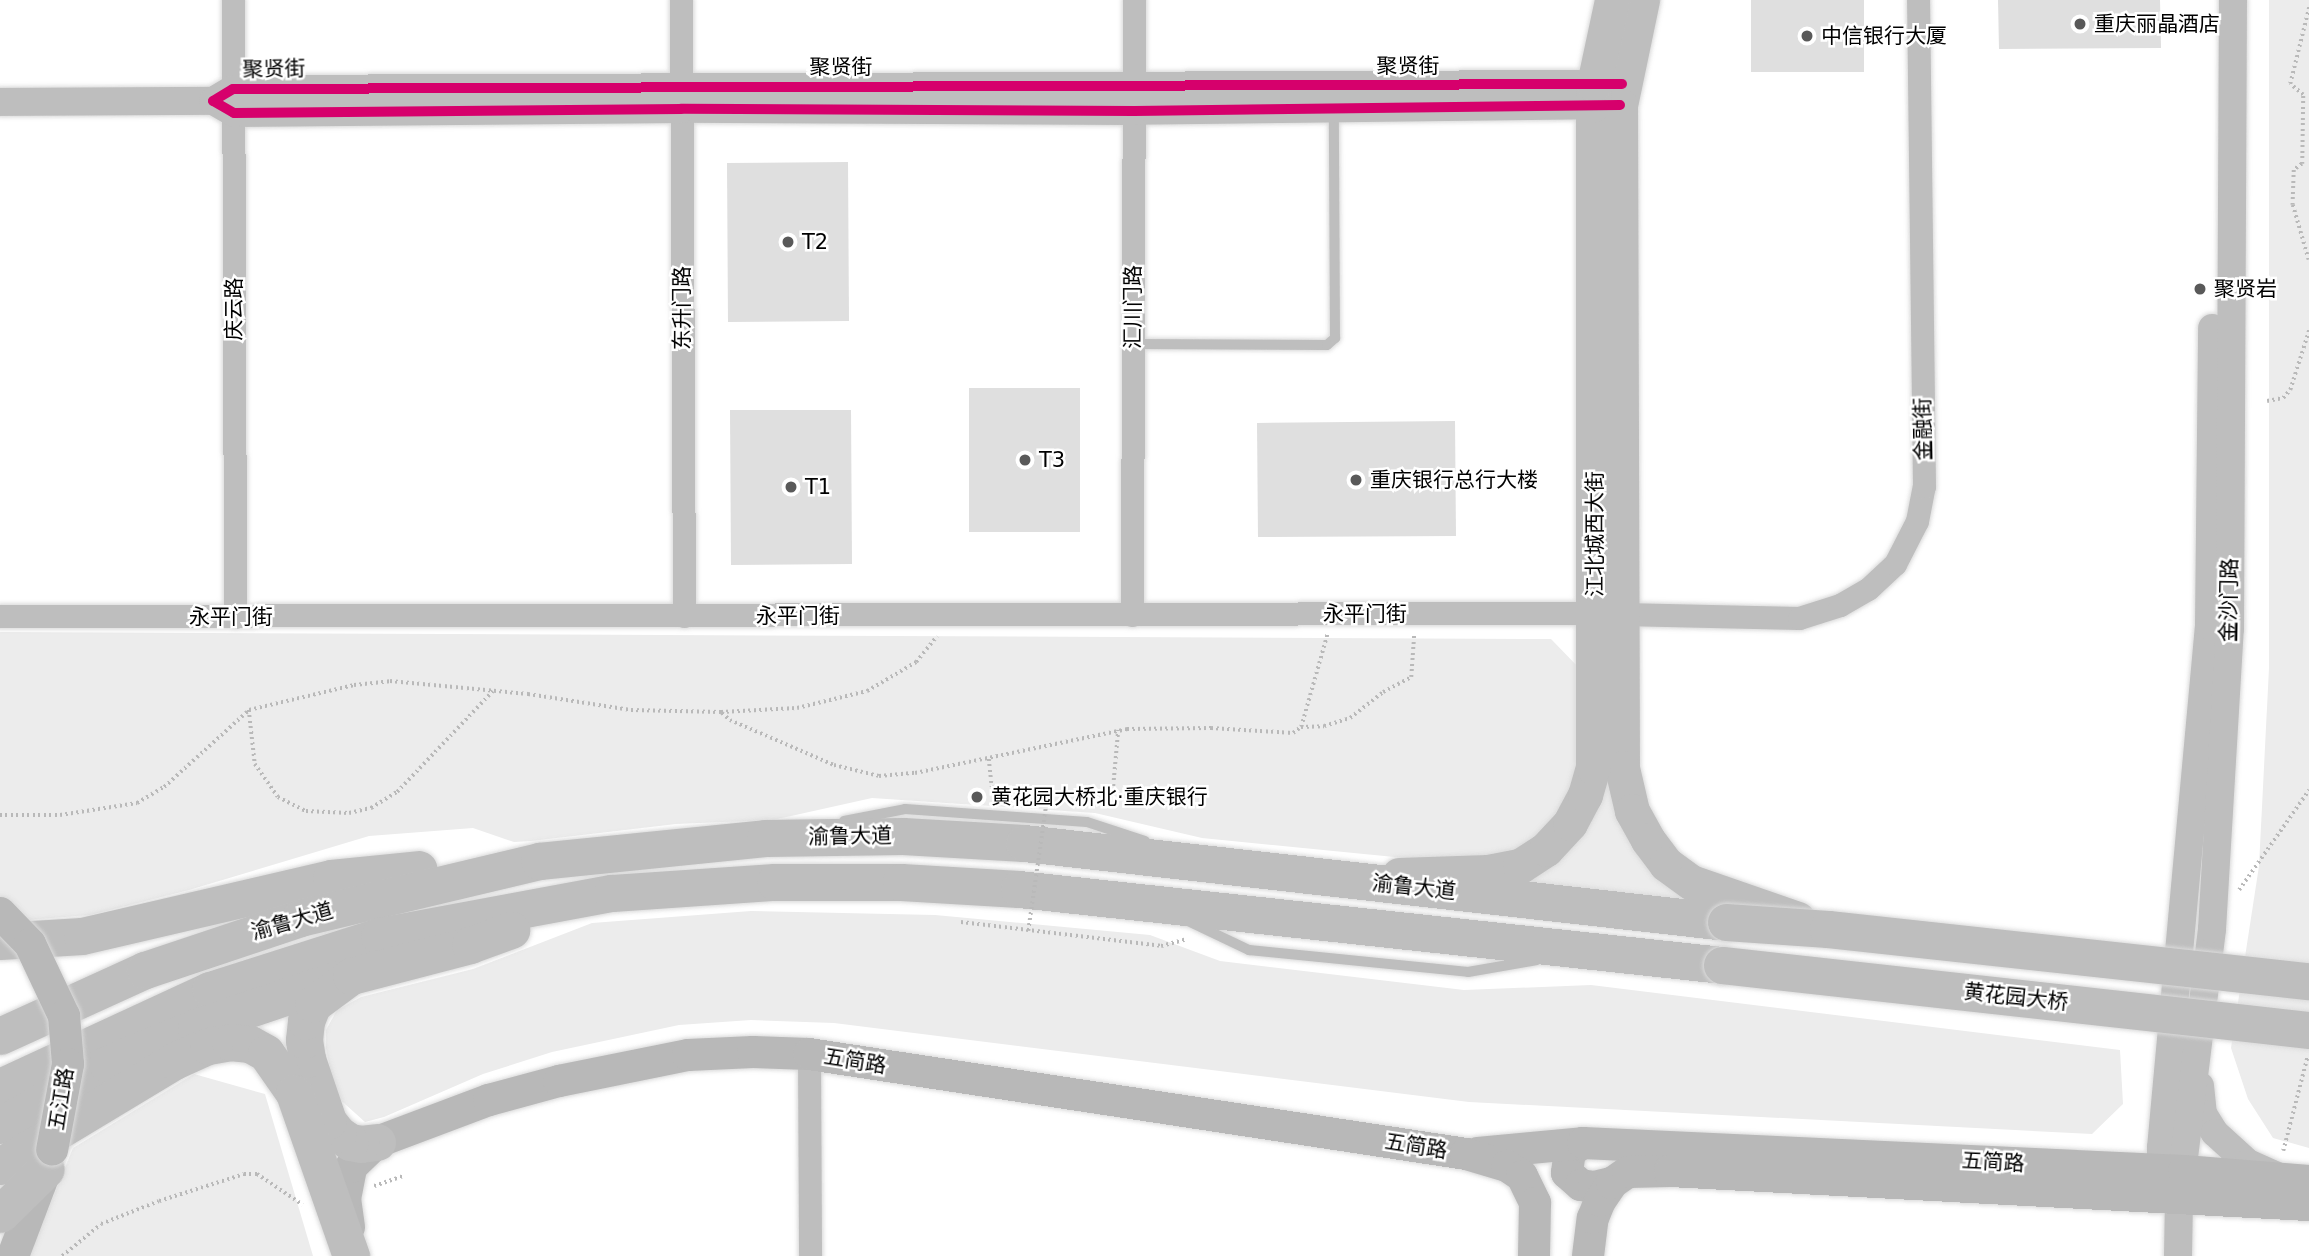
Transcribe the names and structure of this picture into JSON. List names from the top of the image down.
{
  "streets": {
    "highway": ["渝鲁大道", "黄花园大桥"],
    "main road": ["江北城西大街", "五简路", "五江路"],
    "street": [
      "聚贤街",
      "汇川门路",
      "东升门路",
      "庆云路",
      "金融街",
      "金沙门路",
      "永平门街"
    ]
  },
  "crossings": [
    ["聚贤街", "汇川门路"],
    ["聚贤街", "东升门路"],
    ["聚贤街", "庆云路"],
    ["聚贤街", "江北城西大街"],
    ["汇川门路", "永平门街"],
    ["东升门路", "永平门街"],
    ["庆云路", "永平门街"],
    ["金融街", "江北城西大街"],
    ["金融街", "永平门街"],
    ["江北城西大街", "永平门街"],
    ["江北城西大街", "渝鲁大道"],
    ["金沙门路", "五简路"],
    ["渝鲁大道", "黄花园大桥"]
  ],
  "places": [
    "重庆丽晶酒店",
    "中信银行大厦",
    "T2",
    "聚贤岩",
    "T3",
    "重庆银行总行大楼",
    "T1",
    "黄花园大桥北‧重庆银行"
  ]
}
